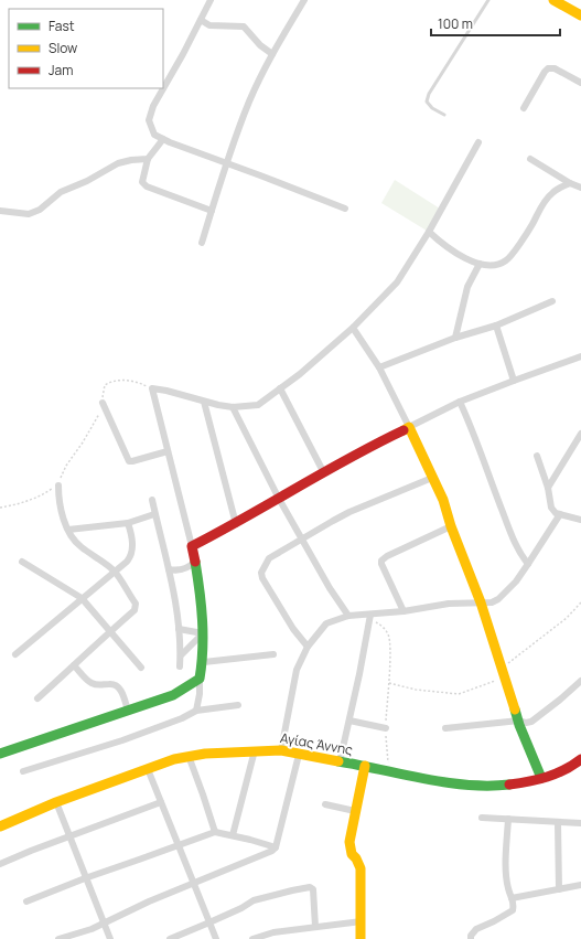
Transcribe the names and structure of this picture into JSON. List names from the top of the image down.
{
  "streets": {
    "street": ["Αγίας Άννης"]
  },
  "legend": ["Fast", "Slow", "Jam"],
  "scale_bar": "100 m"
}
